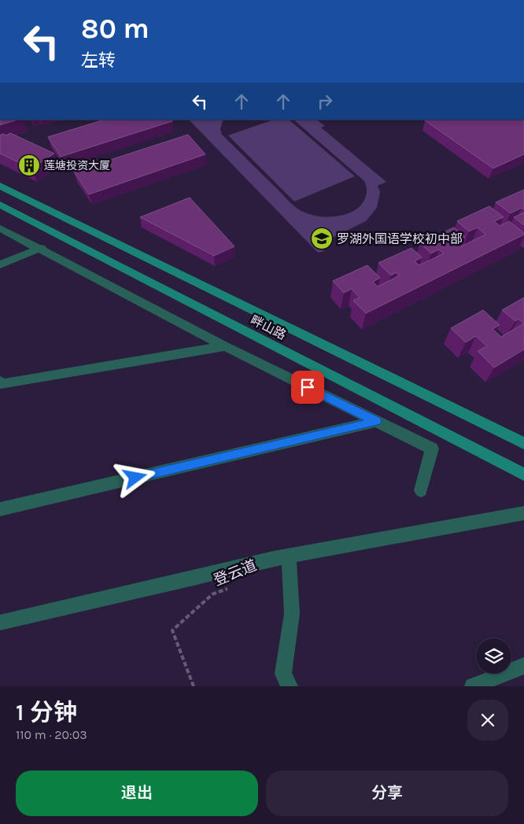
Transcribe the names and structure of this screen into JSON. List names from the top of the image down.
{
  "streets": {
    "street": ["畔山路"],
    "path": ["登云道"]
  },
  "places": {
    "building": ["莲塘投资大厦"],
    "school or university": ["罗湖外国语学校初中部"]
  },
  "page": {
    "turn": ["80 m", "左转"],
    "heading": ["1 分钟", "110 m · 20:03"],
    "buttons": ["退出", "分享"]
  }
}
